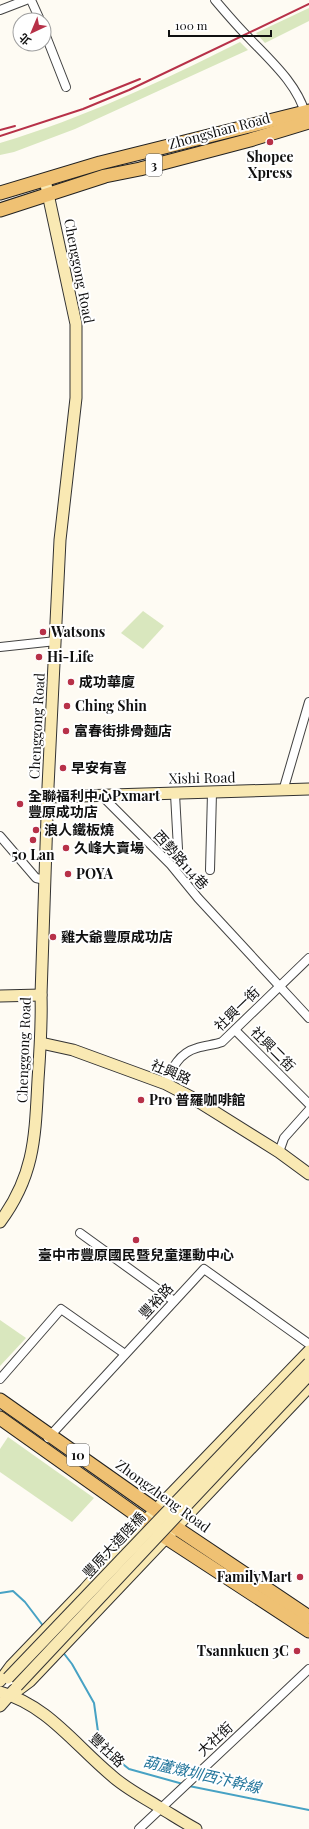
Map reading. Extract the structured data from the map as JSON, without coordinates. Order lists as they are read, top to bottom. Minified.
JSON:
{"streets":{"main road":["Zhongshan Road","3","10","Zhongzheng Road"],"street":["Chenggong Road","Xishi Road","西勢路114巷","社興一街","社興二街","社興路","豐裕路","豐原大道陸橋","大社街","豐社路"]},"crossings":[["Zhongshan Road","Chenggong Road"],["Chenggong Road","Xishi Road"],["Chenggong Road","社興路"],["Xishi Road","西勢路114巷"],["西勢路114巷","社興一街"],["社興一街","社興二街"],["社興一街","社興路"],["豐裕路","10"],["豐裕路","Zhongzheng Road"],["豐原大道陸橋","豐社路"],["大社街","豐社路"]],"water":["葫蘆燉圳西汴幹線"],"places":["Shopee Xpress","Watsons","Hi-Life","成功華廈","Ching Shin","富春街排骨麵店","早安有喜","全聯福利中心Pxmart 豐原成功店","浪人鐵板燒","50 Lan","久峰大賣場","POYA","雞大爺豐原成功店","Pro 普羅咖啡館","臺中市豐原國民暨兒童運動中心","FamilyMart","Tsannkuen 3C"],"scale_bar":"100 m","north":"bottom left"}
